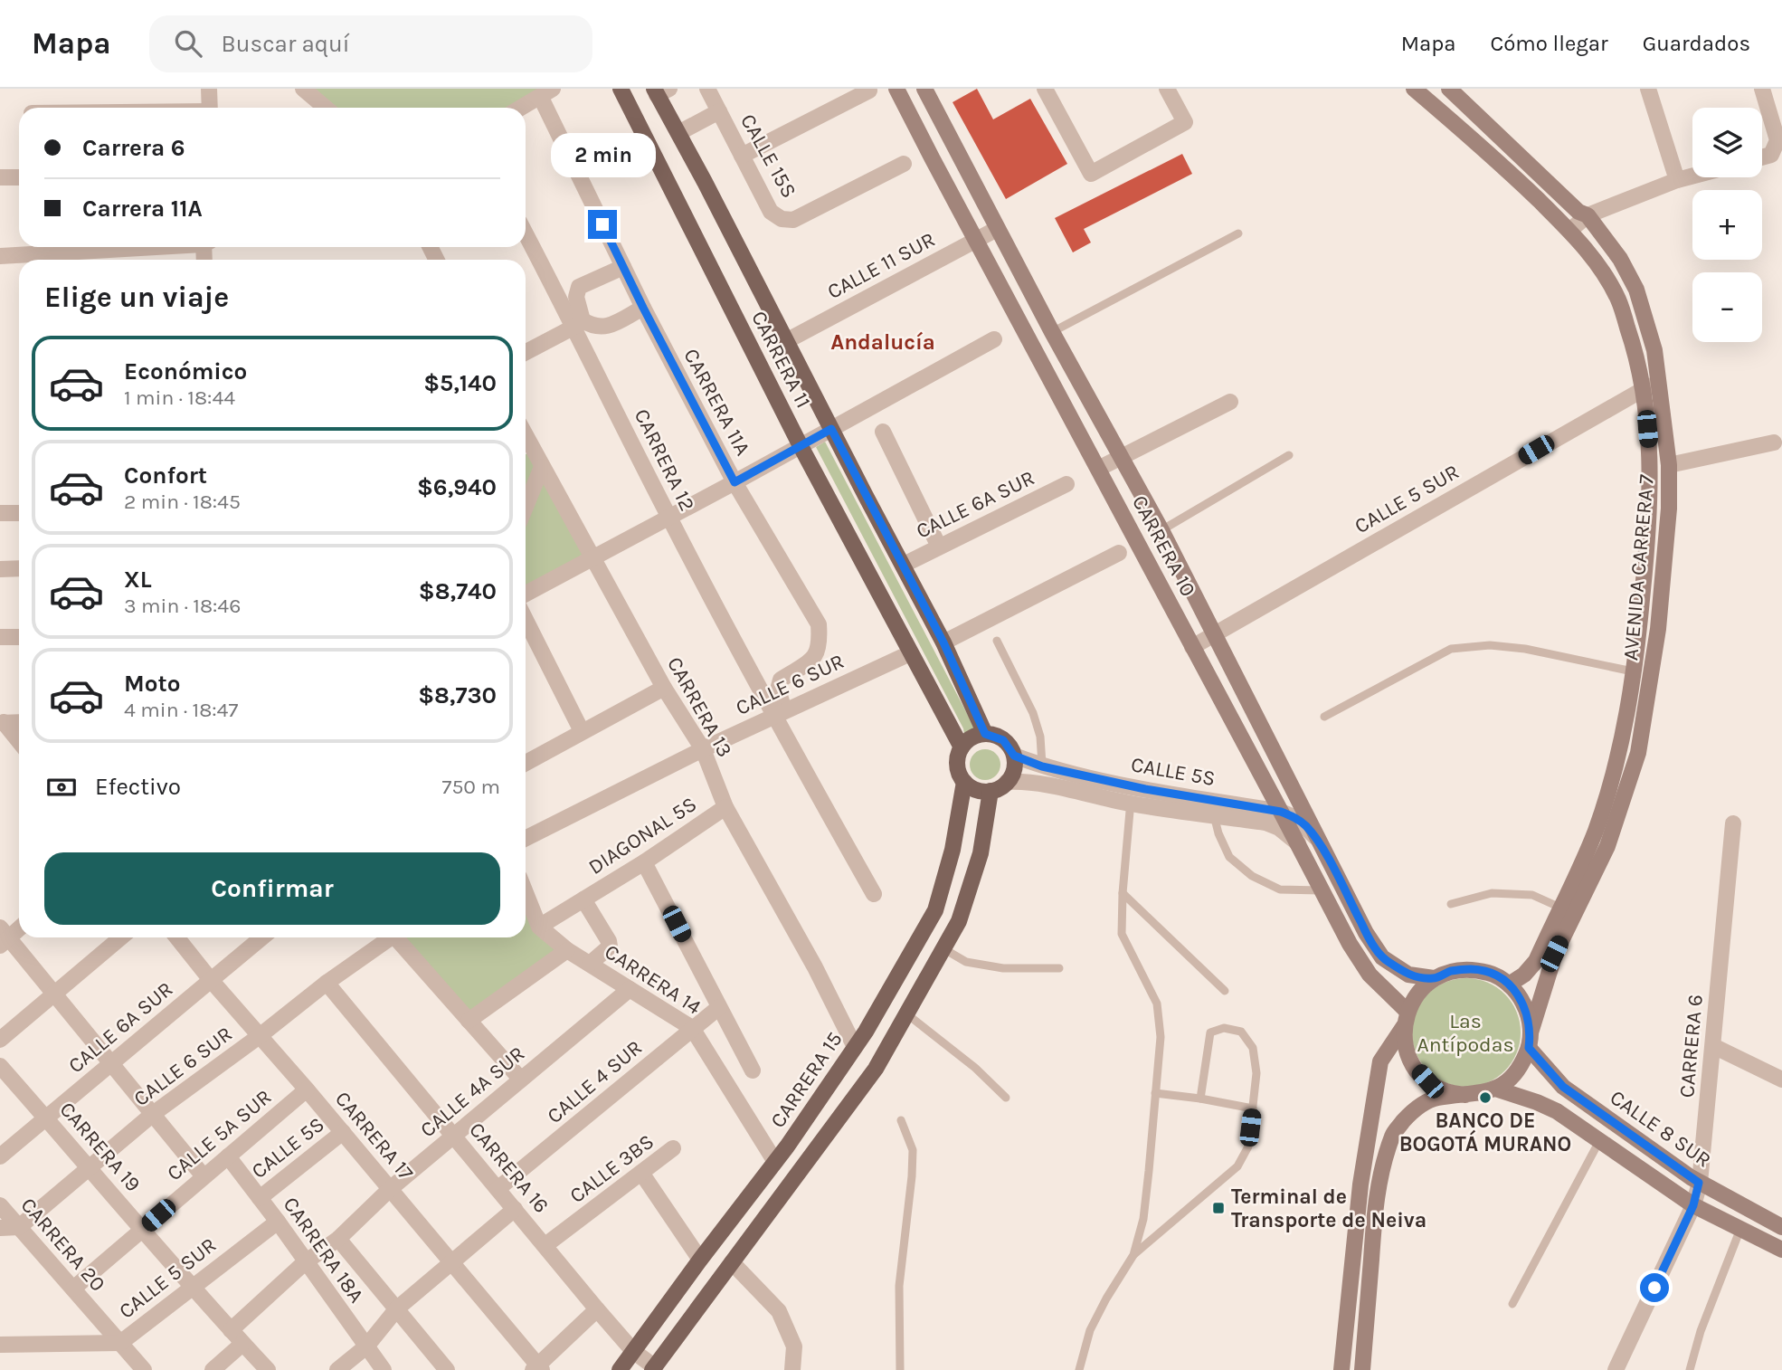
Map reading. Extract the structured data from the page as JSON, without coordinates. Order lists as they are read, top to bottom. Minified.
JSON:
{"streets":{"main road":["CARRERA 11","CARRERA 10","AVENIDA CARRERA 7","CARRERA 15","CALLE 8 SUR"],"street":["CALLE 15S","CALLE 11 SUR","CARRERA 11A","CARRERA 12","CALLE 5 SUR","CALLE 6A SUR","CALLE 6 SUR","CARRERA 13","CALLE 5S","DIAGONAL 5S","CARRERA 14","CARRERA 6","CALLE 4 SUR","CALLE 4A SUR","CALLE 5A SUR","CARRERA 17","CARRERA 19","CARRERA 16","CALLE 3BS","CARRERA 20","CARRERA 18A"]},"crossings":[["CALLE 15S","CARRERA 11"],["CALLE 11 SUR","CARRERA 11"],["CALLE 11 SUR","CARRERA 10"],["CARRERA 11","CALLE 6A SUR"],["CARRERA 11","CALLE 6 SUR"],["CARRERA 11","CALLE 5S"],["CARRERA 11","CARRERA 15"],["CARRERA 11A","CARRERA 12"],["CARRERA 11A","CALLE 6 SUR"],["CARRERA 12","CALLE 6 SUR"],["CALLE 5 SUR","CARRERA 10"],["CALLE 5 SUR","AVENIDA CARRERA 7"],["CALLE 5 SUR","CARRERA 19"],["CALLE 5 SUR","CARRERA 20"],["CALLE 5 SUR","CARRERA 18A"],["CALLE 6A SUR","CARRERA 17"],["CALLE 6A SUR","CARRERA 19"],["CARRERA 10","AVENIDA CARRERA 7"],["CARRERA 10","CALLE 5S"],["CARRERA 10","CALLE 8 SUR"],["AVENIDA CARRERA 7","CALLE 8 SUR"],["CALLE 6 SUR","CARRERA 13"],["CALLE 6 SUR","CARRERA 17"],["CALLE 6 SUR","CARRERA 19"],["CALLE 6 SUR","CARRERA 16"],["CALLE 6 SUR","CARRERA 20"],["CARRERA 13","DIAGONAL 5S"],["CARRERA 13","CARRERA 15"],["CALLE 5S","CARRERA 15"],["CALLE 5S","CARRERA 17"],["CALLE 5S","CARRERA 18A"],["CARRERA 14","CARRERA 15"],["CARRERA 14","CALLE 4 SUR"],["CARRERA 14","CALLE 4A SUR"],["CARRERA 6","CALLE 8 SUR"],["CARRERA 15","CARRERA 16"],["CALLE 4 SUR","CARRERA 16"],["CALLE 4A SUR","CARRERA 17"],["CALLE 4A SUR","CARRERA 19"],["CALLE 4A SUR","CARRERA 16"],["CALLE 4A SUR","CARRERA 18A"],["CALLE 5A SUR","CARRERA 17"],["CALLE 5A SUR","CARRERA 19"],["CALLE 5A SUR","CARRERA 20"],["CALLE 5A SUR","CARRERA 18A"],["CARRERA 16","CALLE 3BS"]],"districts":["Andalucía"],"parks":["Las Antípodas"],"places":{"other":["BANCO DE BOGOTÁ MURANO"],"transit":["Terminal de Transporte de Neiva"]},"page":{"header":"Mapa","search":"Buscar aquí","nav":["Mapa","Cómo llegar","Guardados"],"map_buttons":["+","−"],"banner":["Carrera 6","Carrera 11A"],"bubble":"2 min","heading":"Elige un viaje","list":[{"name":"Económico","note":"1 min · 18:44","value":"$5,140"},{"name":"Confort","note":"2 min · 18:45","value":"$6,940"},{"name":"XL","note":"3 min · 18:46","value":"$8,740"},{"name":"Moto","note":"4 min · 18:47","value":"$8,730"}],"pay":["Efectivo","750 m"],"buttons":"Confirmar"}}
